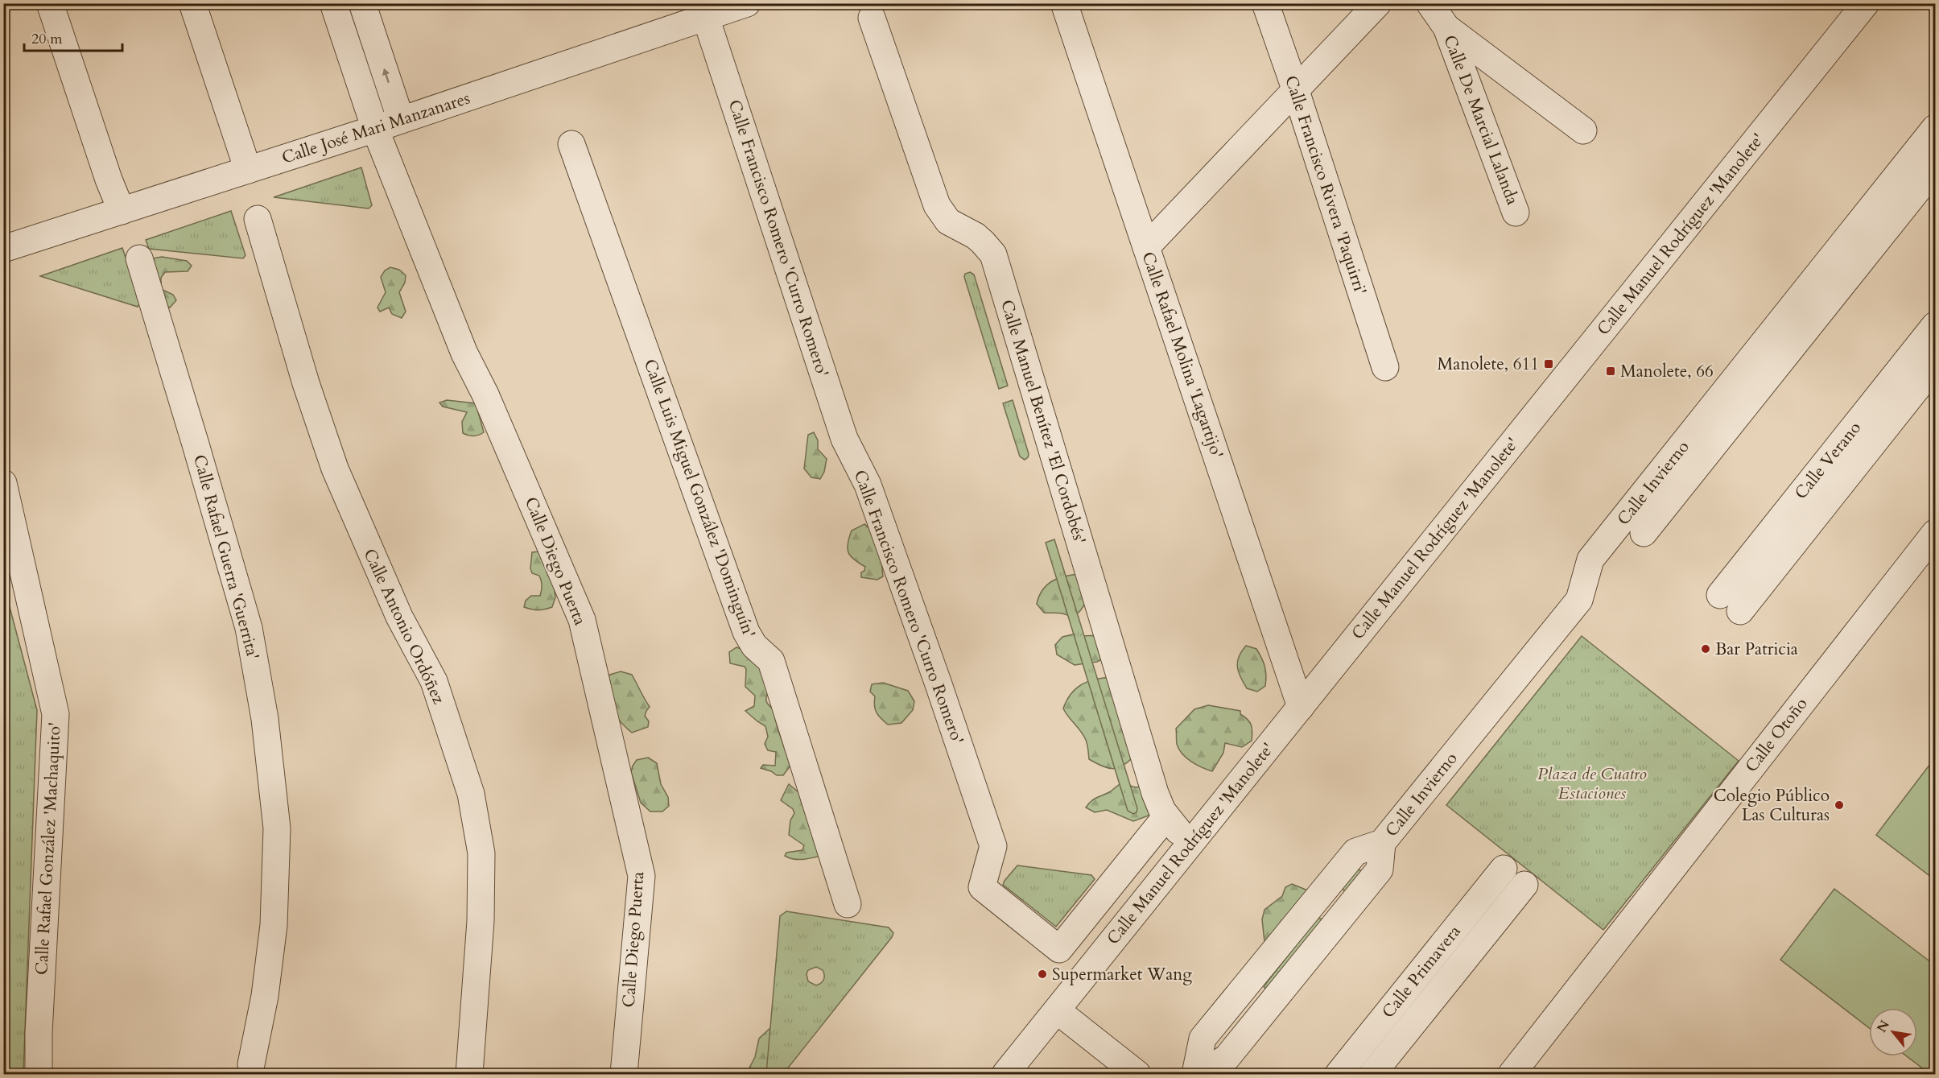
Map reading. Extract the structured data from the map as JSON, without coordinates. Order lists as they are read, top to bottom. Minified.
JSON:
{"streets":{"street":["Calle De Marcial Lalanda","Calle José Mari Manzanares","Calle Francisco Rivera 'Paquirri'","Calle Manuel Rodríguez 'Manolete'","Calle Francisco Romero 'Curro Romero'","Calle Rafael Molina 'Lagartijo'","Calle Manuel Benítez 'El Cordobés'","Calle Verano","Calle Invierno","Calle Luis Miguel González 'Dominguín'","Calle Rafael Guerra 'Guerrita'","Calle Diego Puerta","Calle Antonio Ordóñez","Calle Otoño","Calle Rafael González 'Machaquito'","Calle Primavera"]},"crossings":[["Calle José Mari Manzanares","Calle Francisco Romero 'Curro Romero'"],["Calle José Mari Manzanares","Calle Diego Puerta"],["Calle Manuel Rodríguez 'Manolete'","Calle Rafael Molina 'Lagartijo'"],["Calle Manuel Rodríguez 'Manolete'","Calle Manuel Benítez 'El Cordobés'"],["Calle Francisco Romero 'Curro Romero'","Calle Manuel Benítez 'El Cordobés'"]],"parks":["Plaza de Cuatro Estaciones"],"places":{"transit":["Manolete, 611","Manolete, 66"],"other":["Bar Patricia","Colegio Público Las Culturas","Supermarket Wang"]},"scale_bar":"20 m","north":"top left"}
